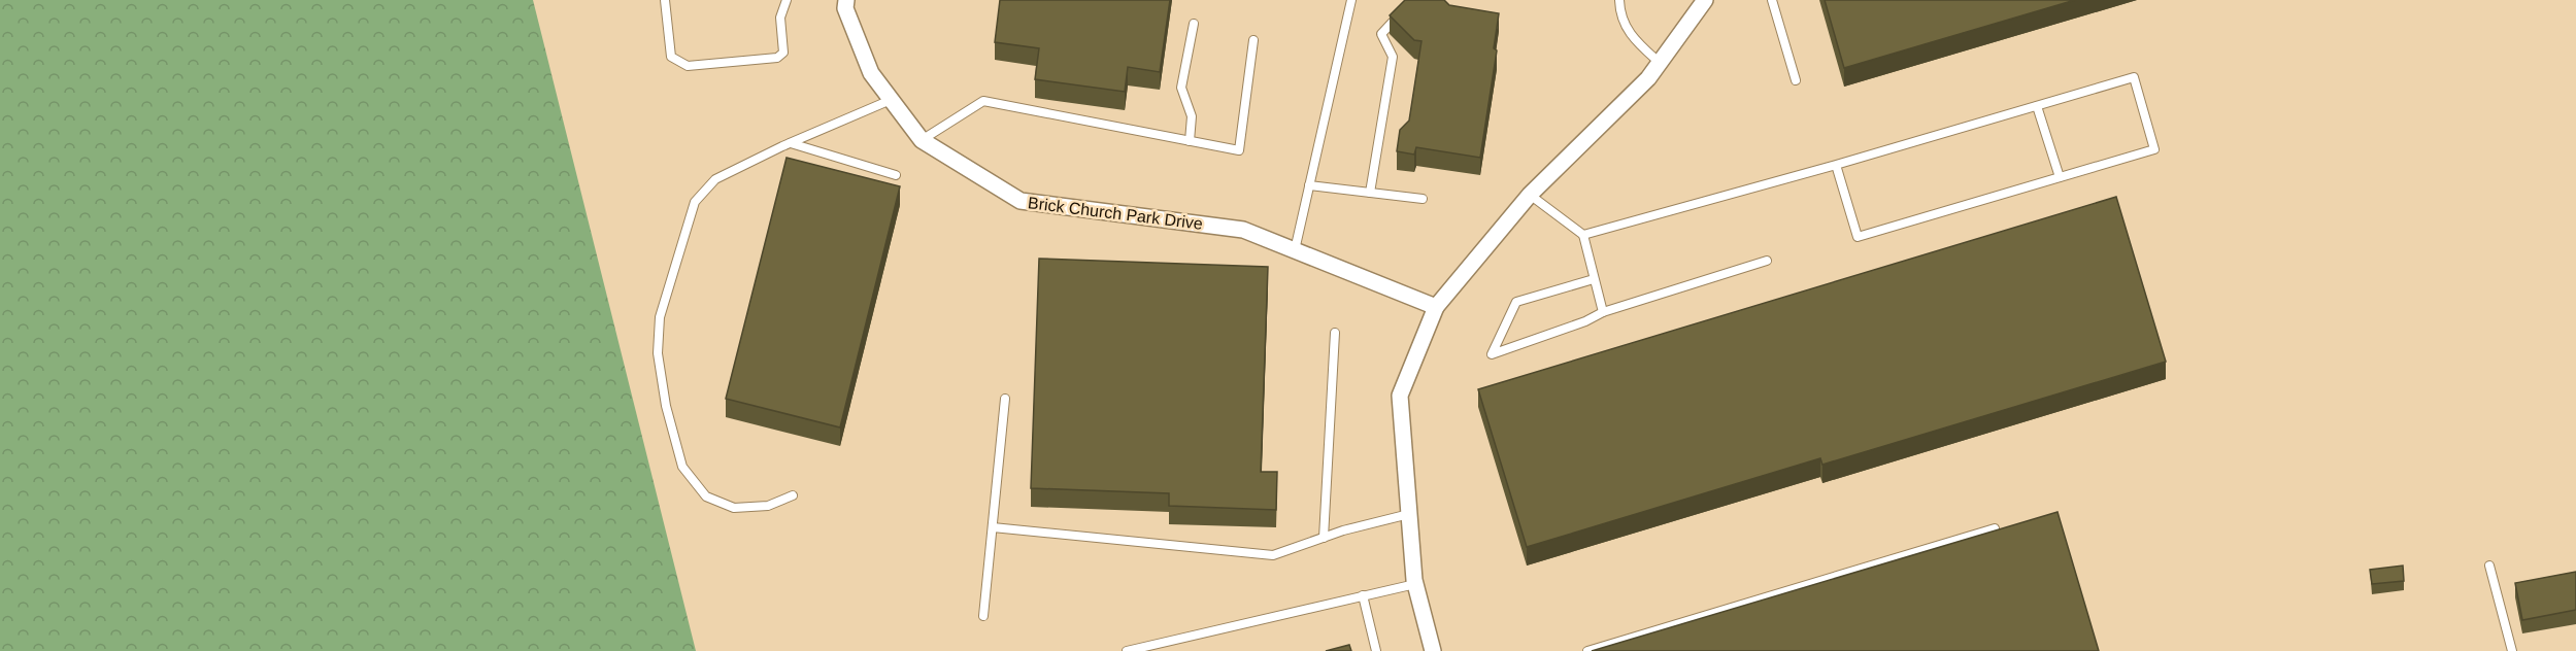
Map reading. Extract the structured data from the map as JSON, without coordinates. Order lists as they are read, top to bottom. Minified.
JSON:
{"streets":{"street":["Brick Church Park Drive"]}}
